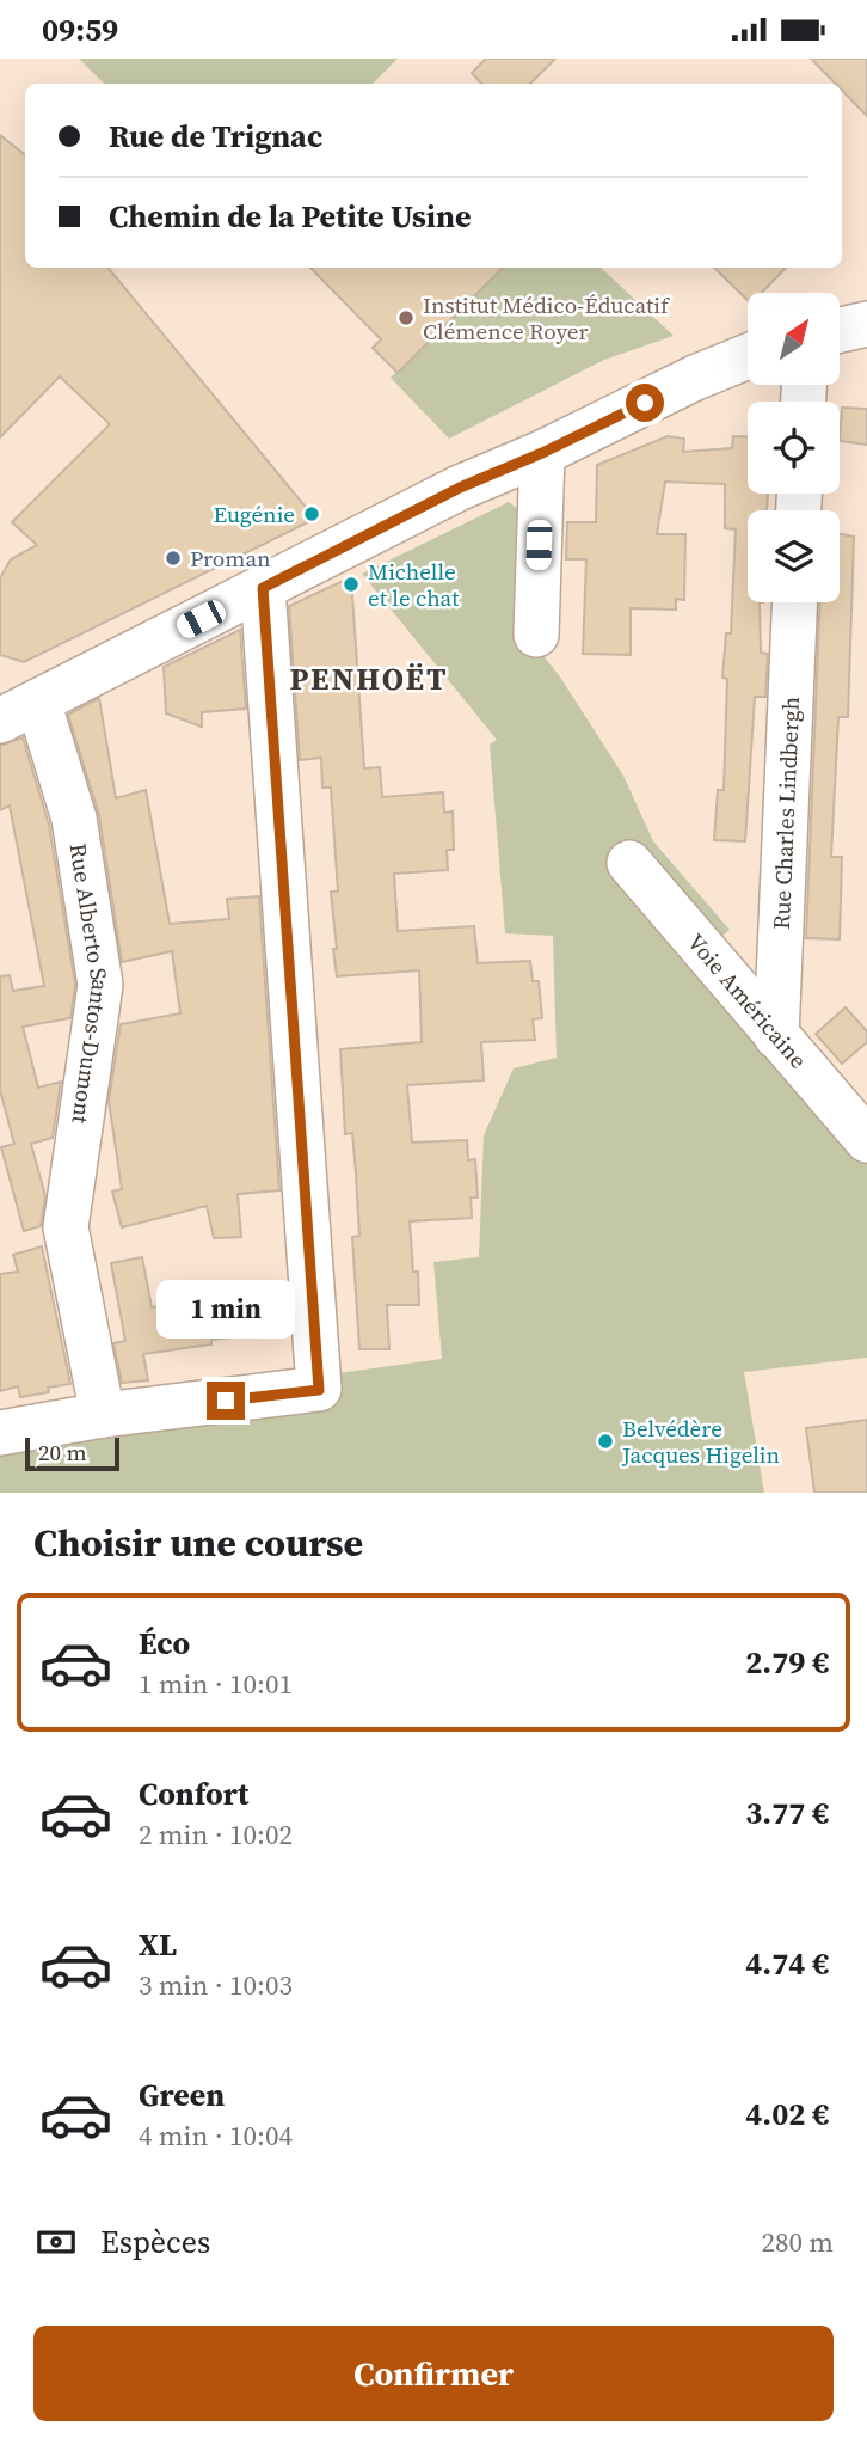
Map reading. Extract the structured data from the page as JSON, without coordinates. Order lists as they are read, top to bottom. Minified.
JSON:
{"streets":{"street":["Rue Charles Lindbergh","Rue Alberto Santos-Dumont","Voie Américaine"]},"crossings":[["Rue Charles Lindbergh","Voie Américaine"]],"districts":["PENHOËT"],"places":["Institut Médico-Éducatif Clémence Royer","Eugénie","Proman","Michelle et le chat","Belvédère Jacques Higelin"],"scale_bar":"20 m","north":"top right","page":{"status":"09:59","banner":["Rue de Trignac","Chemin de la Petite Usine"],"bubble":"1 min","scale":"20 m","heading":"Choisir une course","list":[{"name":"Éco","note":"1 min · 10:01","value":"2.79 €"},{"name":"Confort","note":"2 min · 10:02","value":"3.77 €"},{"name":"XL","note":"3 min · 10:03","value":"4.74 €"},{"name":"Green","note":"4 min · 10:04","value":"4.02 €"}],"pay":["Espèces","280 m"],"buttons":"Confirmer"}}
